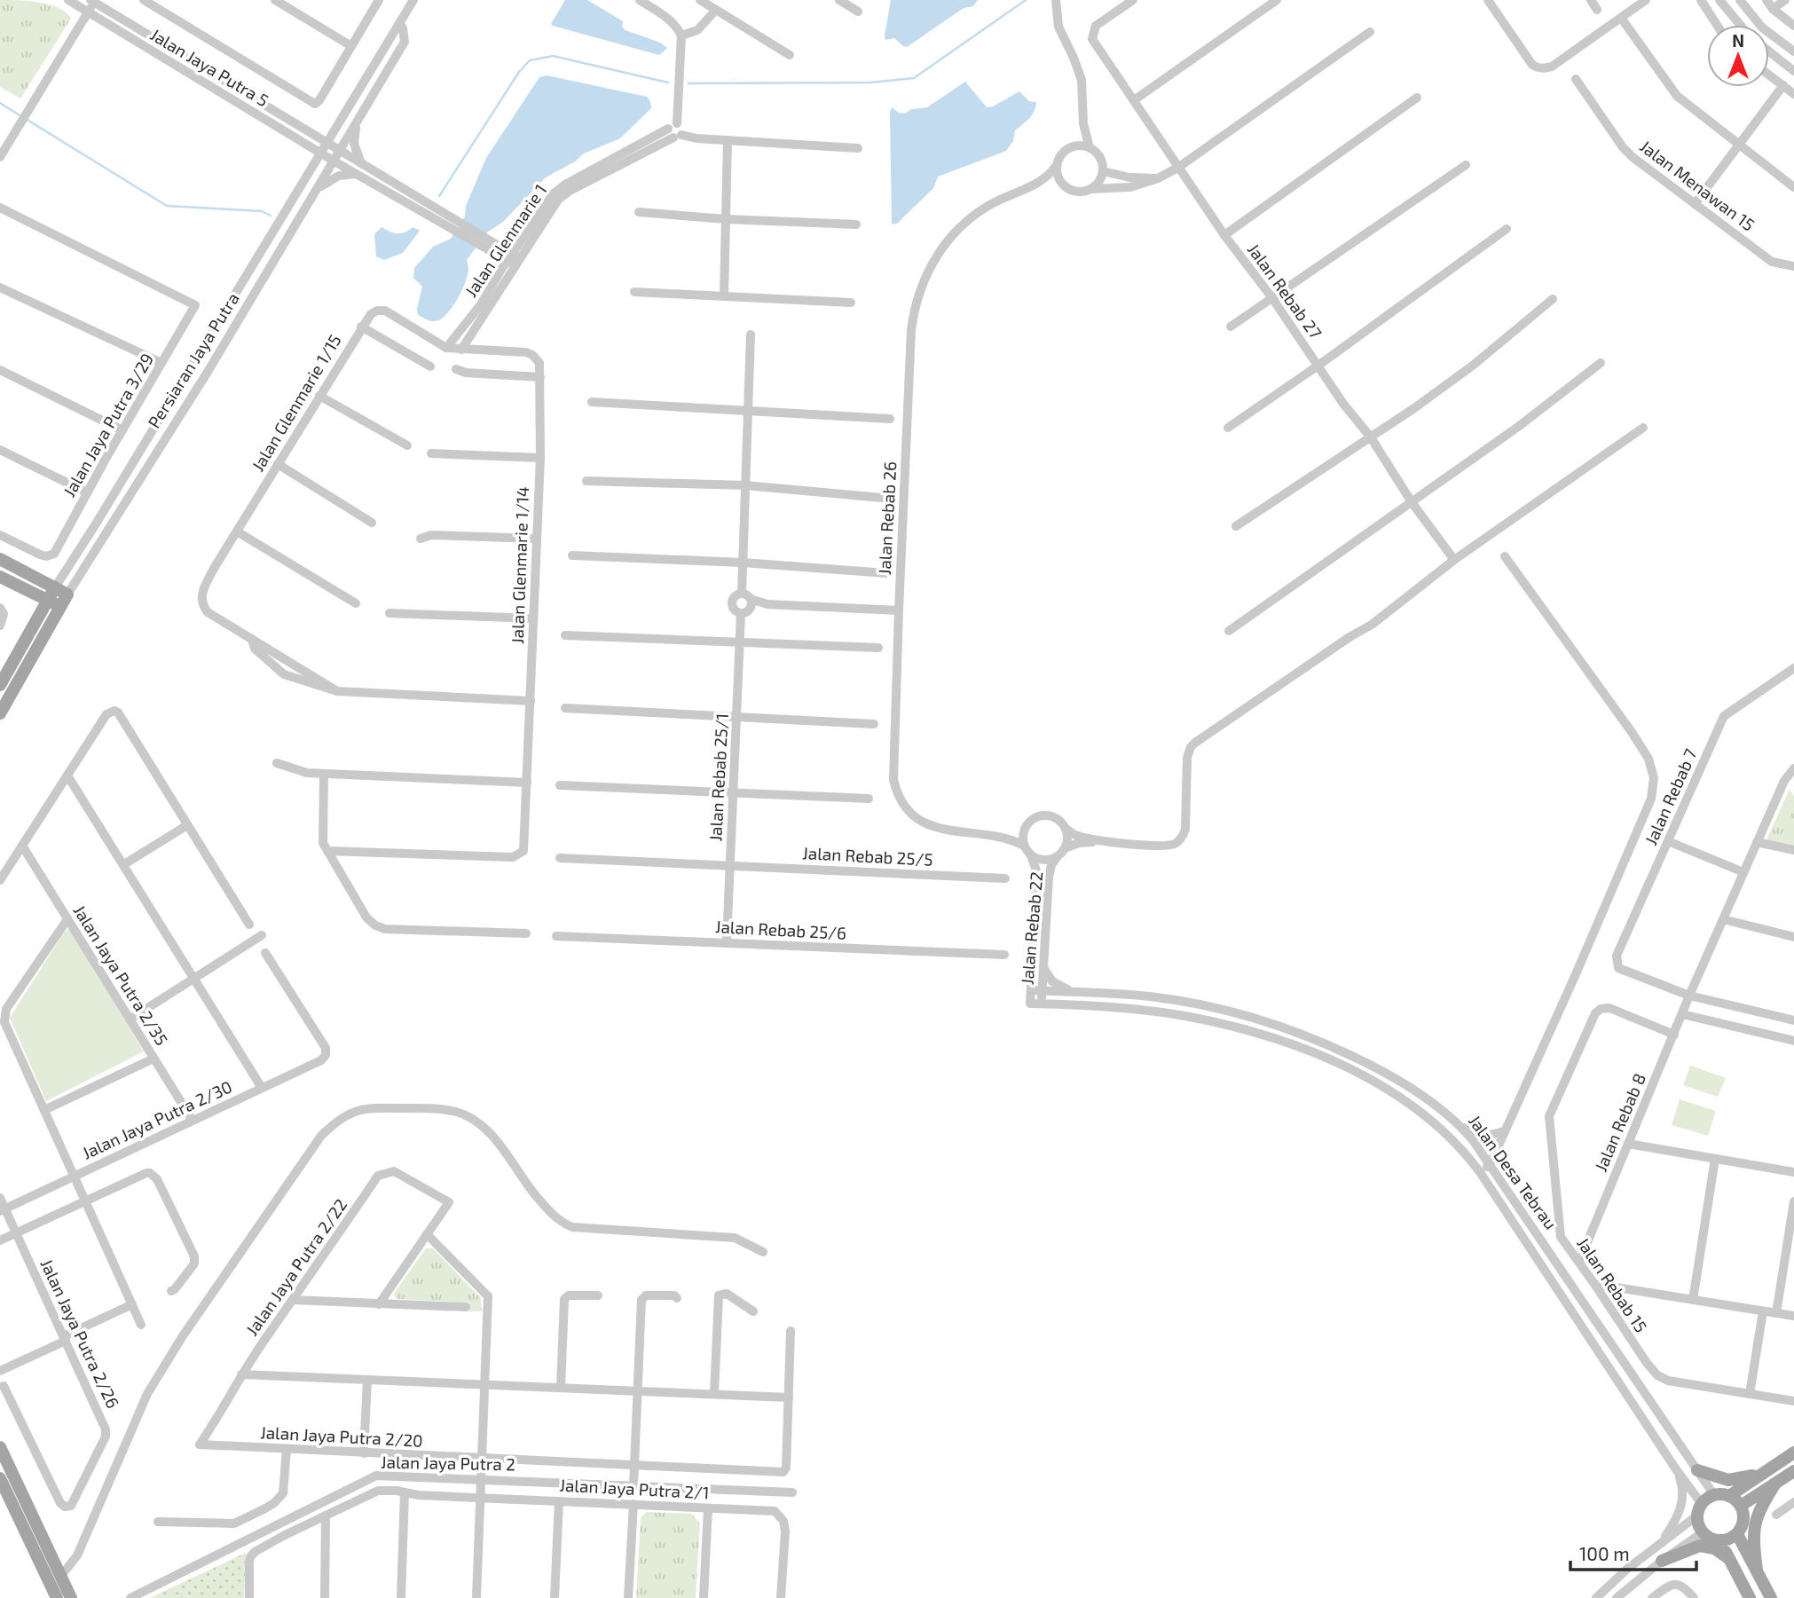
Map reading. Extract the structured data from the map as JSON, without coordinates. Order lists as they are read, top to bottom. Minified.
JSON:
{"streets":{"main road":["Persiaran Jaya Putra"],"street":["Jalan Jaya Putra 5","Jalan Menawan 15","Jalan Glenmarie 1","Jalan Rebab 27","Jalan Glenmarie 1/15","Jalan Jaya Putra 3/29","Jalan Rebab 26","Jalan Glenmarie 1/14","Jalan Rebab 25/1","Jalan Rebab 7","Jalan Rebab 25/5","Jalan Rebab 22","Jalan Rebab 25/6","Jalan Jaya Putra 2/35","Jalan Jaya Putra 2/30","Jalan Rebab 8","Jalan Desa Tebrau","Jalan Jaya Putra 2/22","Jalan Rebab 15","Jalan Jaya Putra 2/26","Jalan Jaya Putra 2/20","Jalan Jaya Putra 2","Jalan Jaya Putra 2/1"]},"crossings":[["Jalan Jaya Putra 5","Persiaran Jaya Putra"],["Jalan Glenmarie 1","Jalan Glenmarie 1/15"],["Jalan Glenmarie 1/15","Jalan Glenmarie 1/14"],["Jalan Rebab 26","Jalan Rebab 22"],["Jalan Rebab 25/1","Jalan Rebab 25/5"],["Jalan Rebab 25/1","Jalan Rebab 25/6"],["Jalan Rebab 7","Jalan Rebab 8"],["Jalan Rebab 22","Jalan Desa Tebrau"],["Jalan Jaya Putra 2/35","Jalan Jaya Putra 2/30"],["Jalan Jaya Putra 2/30","Jalan Jaya Putra 2/26"],["Jalan Rebab 8","Jalan Rebab 15"],["Jalan Jaya Putra 2/22","Jalan Jaya Putra 2/20"]],"scale_bar":"100 m","north":"top"}
